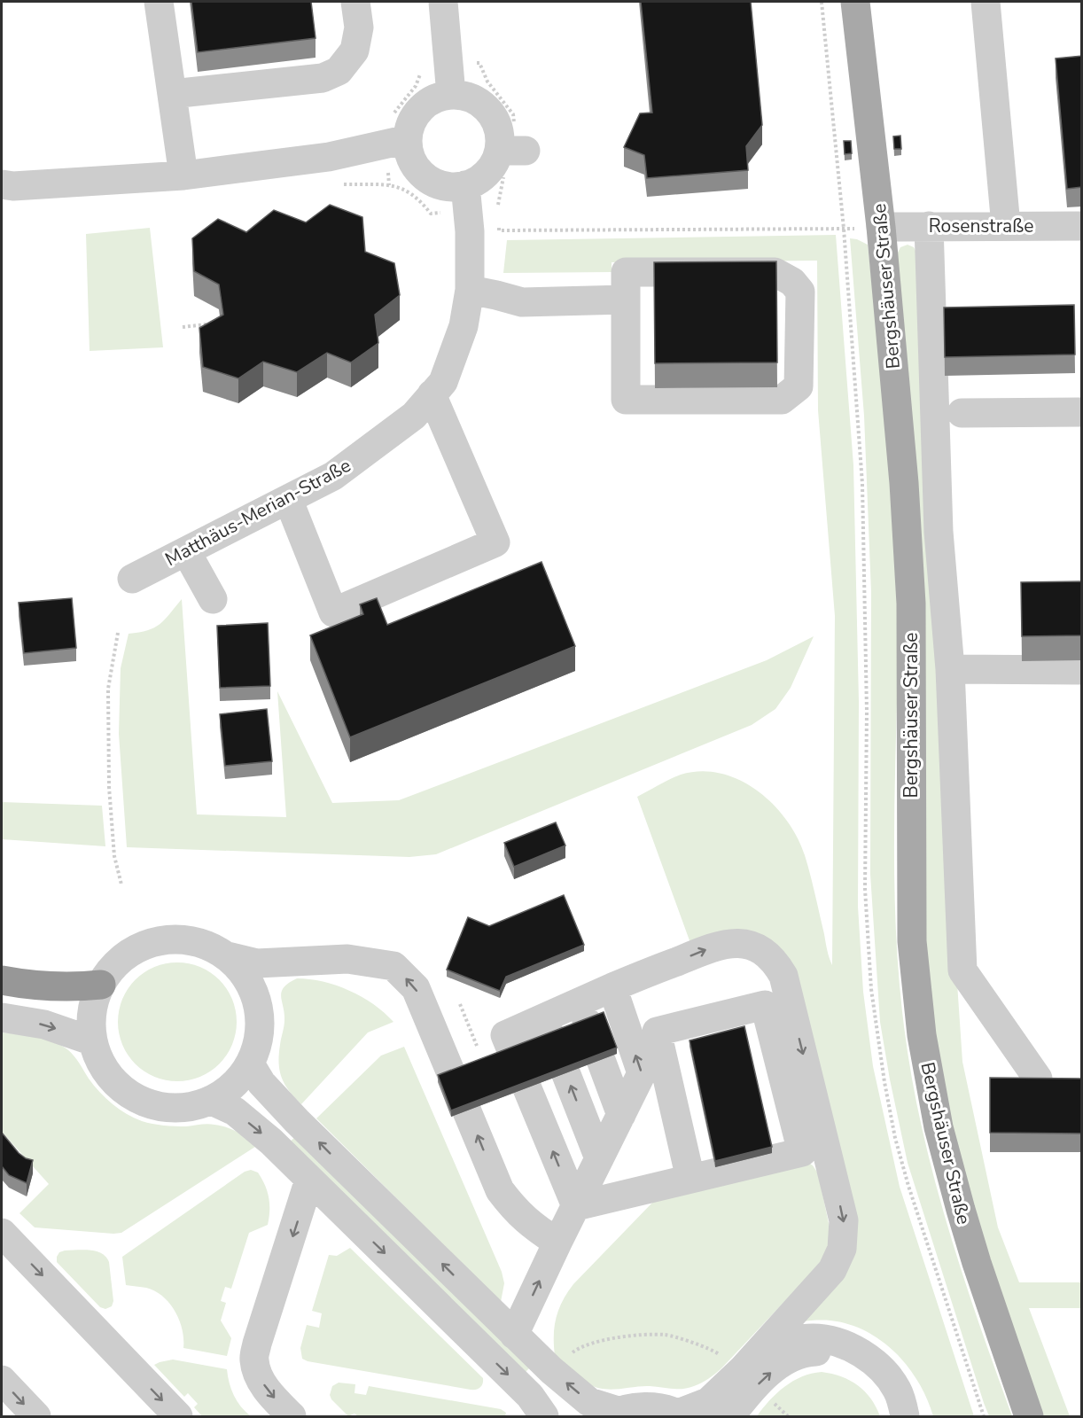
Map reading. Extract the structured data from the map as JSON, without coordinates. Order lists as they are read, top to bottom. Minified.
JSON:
{"streets":{"main road":["Bergshäuser Straße"],"street":["Rosenstraße","Matthäus-Merian-Straße"]},"crossings":[["Rosenstraße","Bergshäuser Straße"]]}
